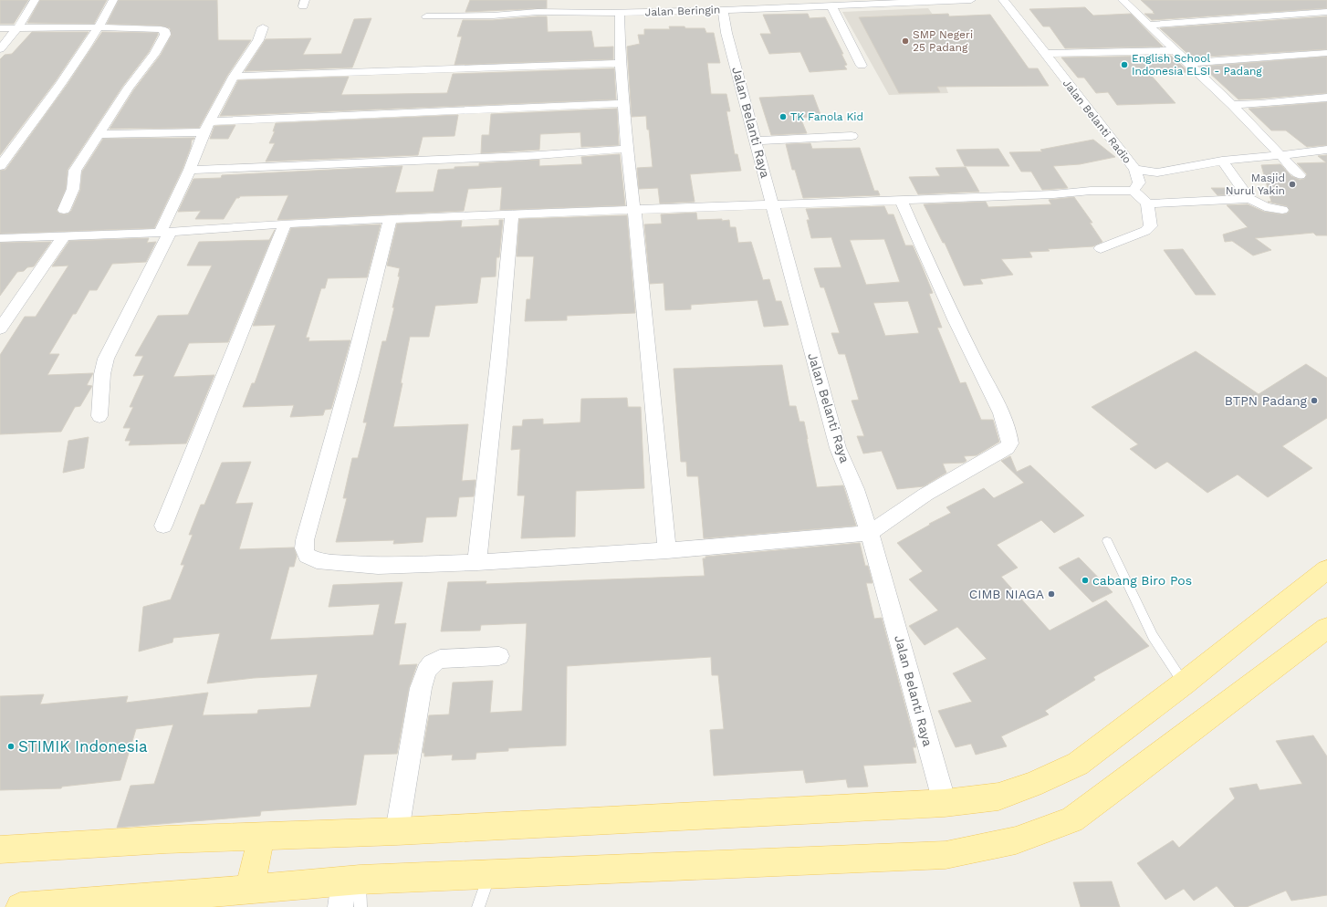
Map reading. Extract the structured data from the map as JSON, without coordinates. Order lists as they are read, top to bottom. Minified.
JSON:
{"streets":{"street":["Jalan Beringin","Jalan Belanti Radio","Jalan Belanti Raya"]},"crossings":[["Jalan Beringin","Jalan Belanti Raya"]],"places":["SMP Negeri 25 Padang","English School Indonesia ELSI - Padang","TK Fanola Kid","Masjid Nurul Yakin","BTPN Padang","cabang Biro Pos","CIMB NIAGA","STIMIK Indonesia"]}
